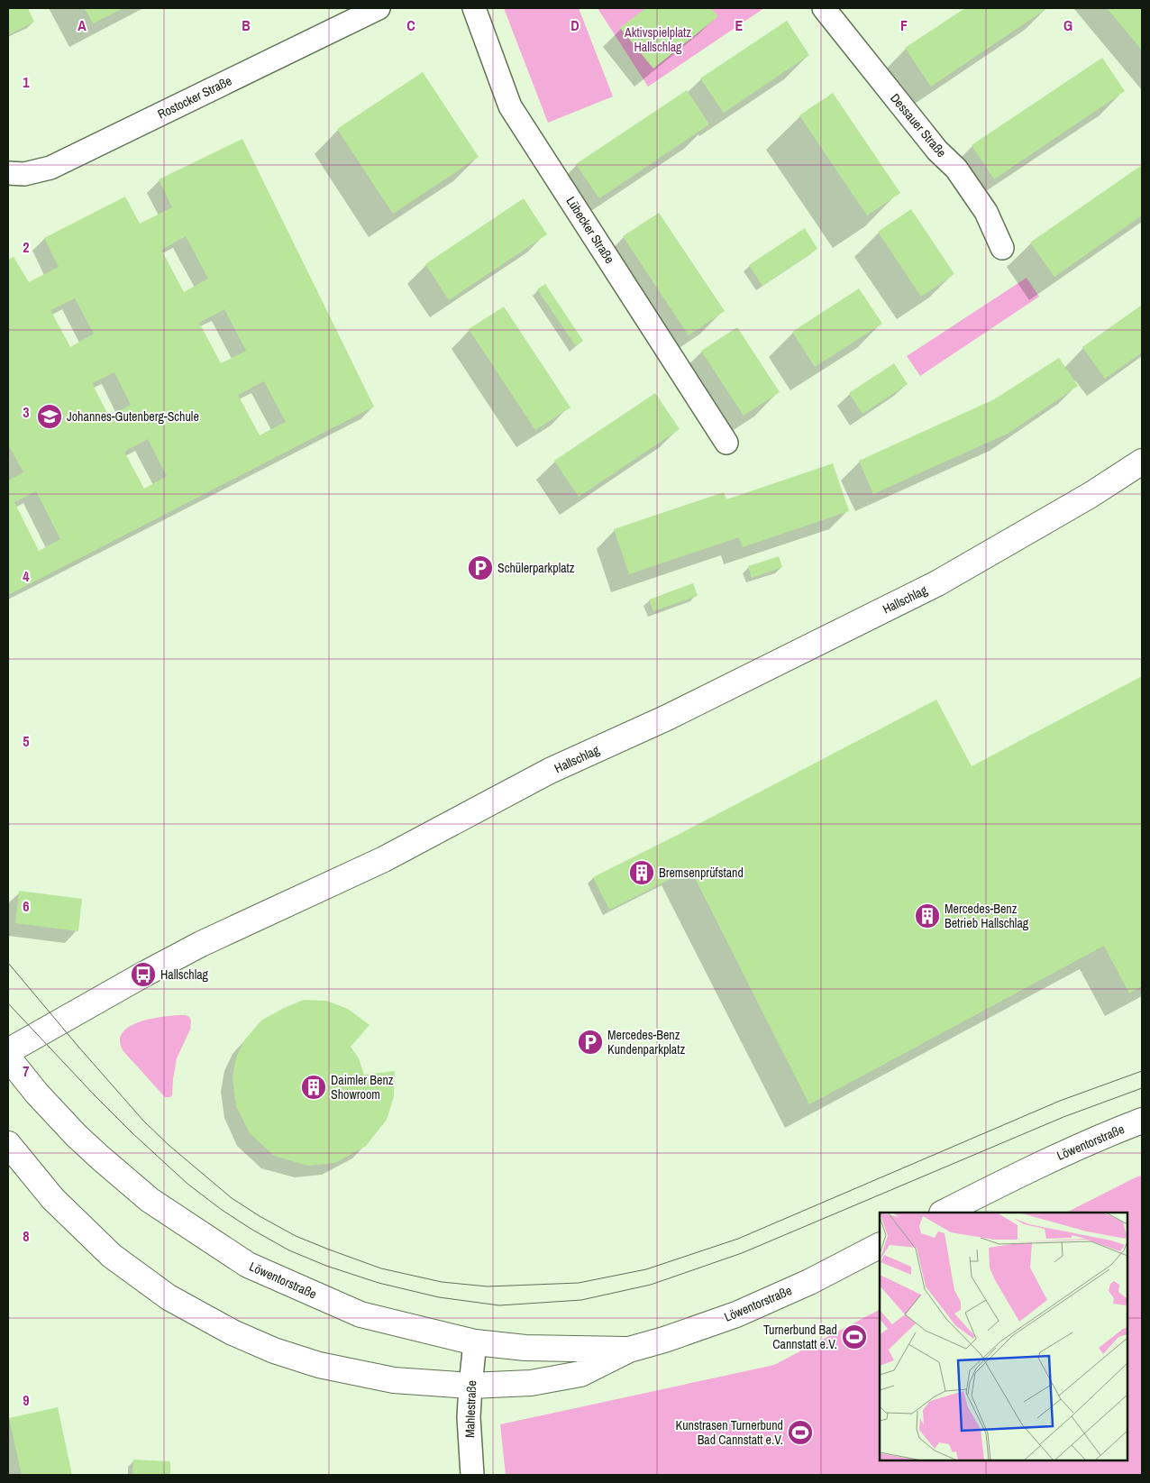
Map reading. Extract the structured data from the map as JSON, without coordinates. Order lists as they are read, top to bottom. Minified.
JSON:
{"streets":{"main road":["Hallschlag","Löwentorstraße"],"street":["Rostocker Straße","Dessauer Straße","Lübecker Straße","Mahlestraße"]},"crossings":[["Löwentorstraße","Mahlestraße"]],"parks":["Aktivspielplatz Hallschlag"],"places":{"school or university":["Johannes-Gutenberg-Schule"],"parking":["Schülerparkplatz","Mercedes-Benz Kundenparkplatz"],"building":["Bremsenprüfstand","Mercedes-Benz Betrieb Hallschlag","Daimler Benz Showroom"],"bus stop":["Hallschlag"],"sports":["Turnerbund Bad Cannstatt e.V.","Kunstrasen Turnerbund Bad Cannstatt e.V."]},"grid":{"columns":["A","B","C","D","E","F","G"],"rows":["1","2","3","4","5","6","7","8","9"]}}
